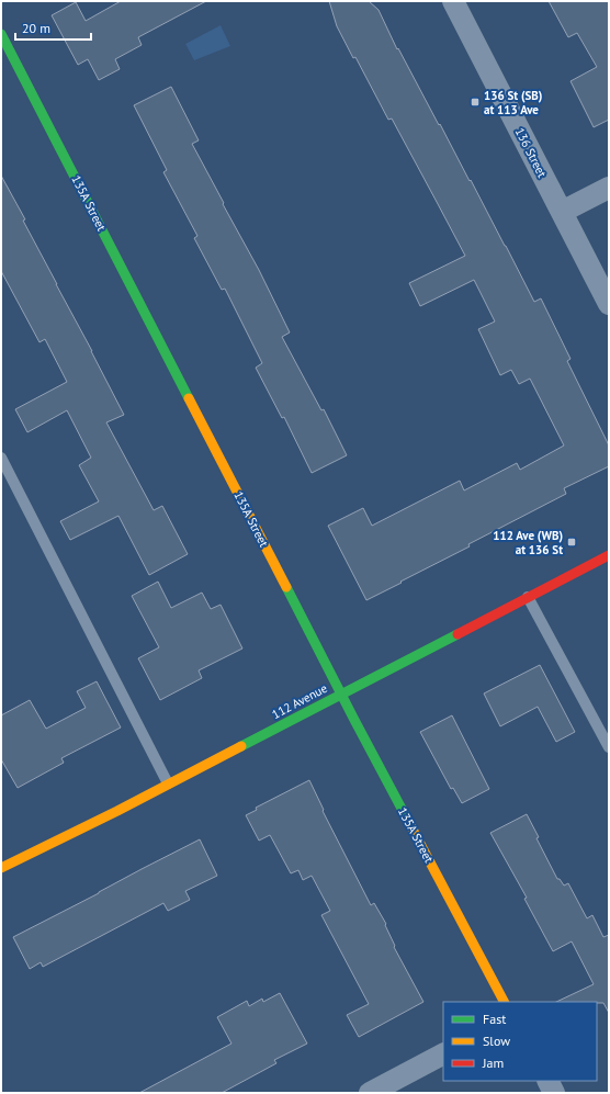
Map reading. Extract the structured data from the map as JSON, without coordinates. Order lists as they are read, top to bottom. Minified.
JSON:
{"streets":{"street":["136 Street","135A Street","112 Avenue"]},"crossings":[["135A Street","112 Avenue"]],"places":{"transit":["136 St (SB) at 113 Ave","112 Ave (WB) at 136 St"]},"legend":["Fast","Slow","Jam"],"scale_bar":"20 m"}
